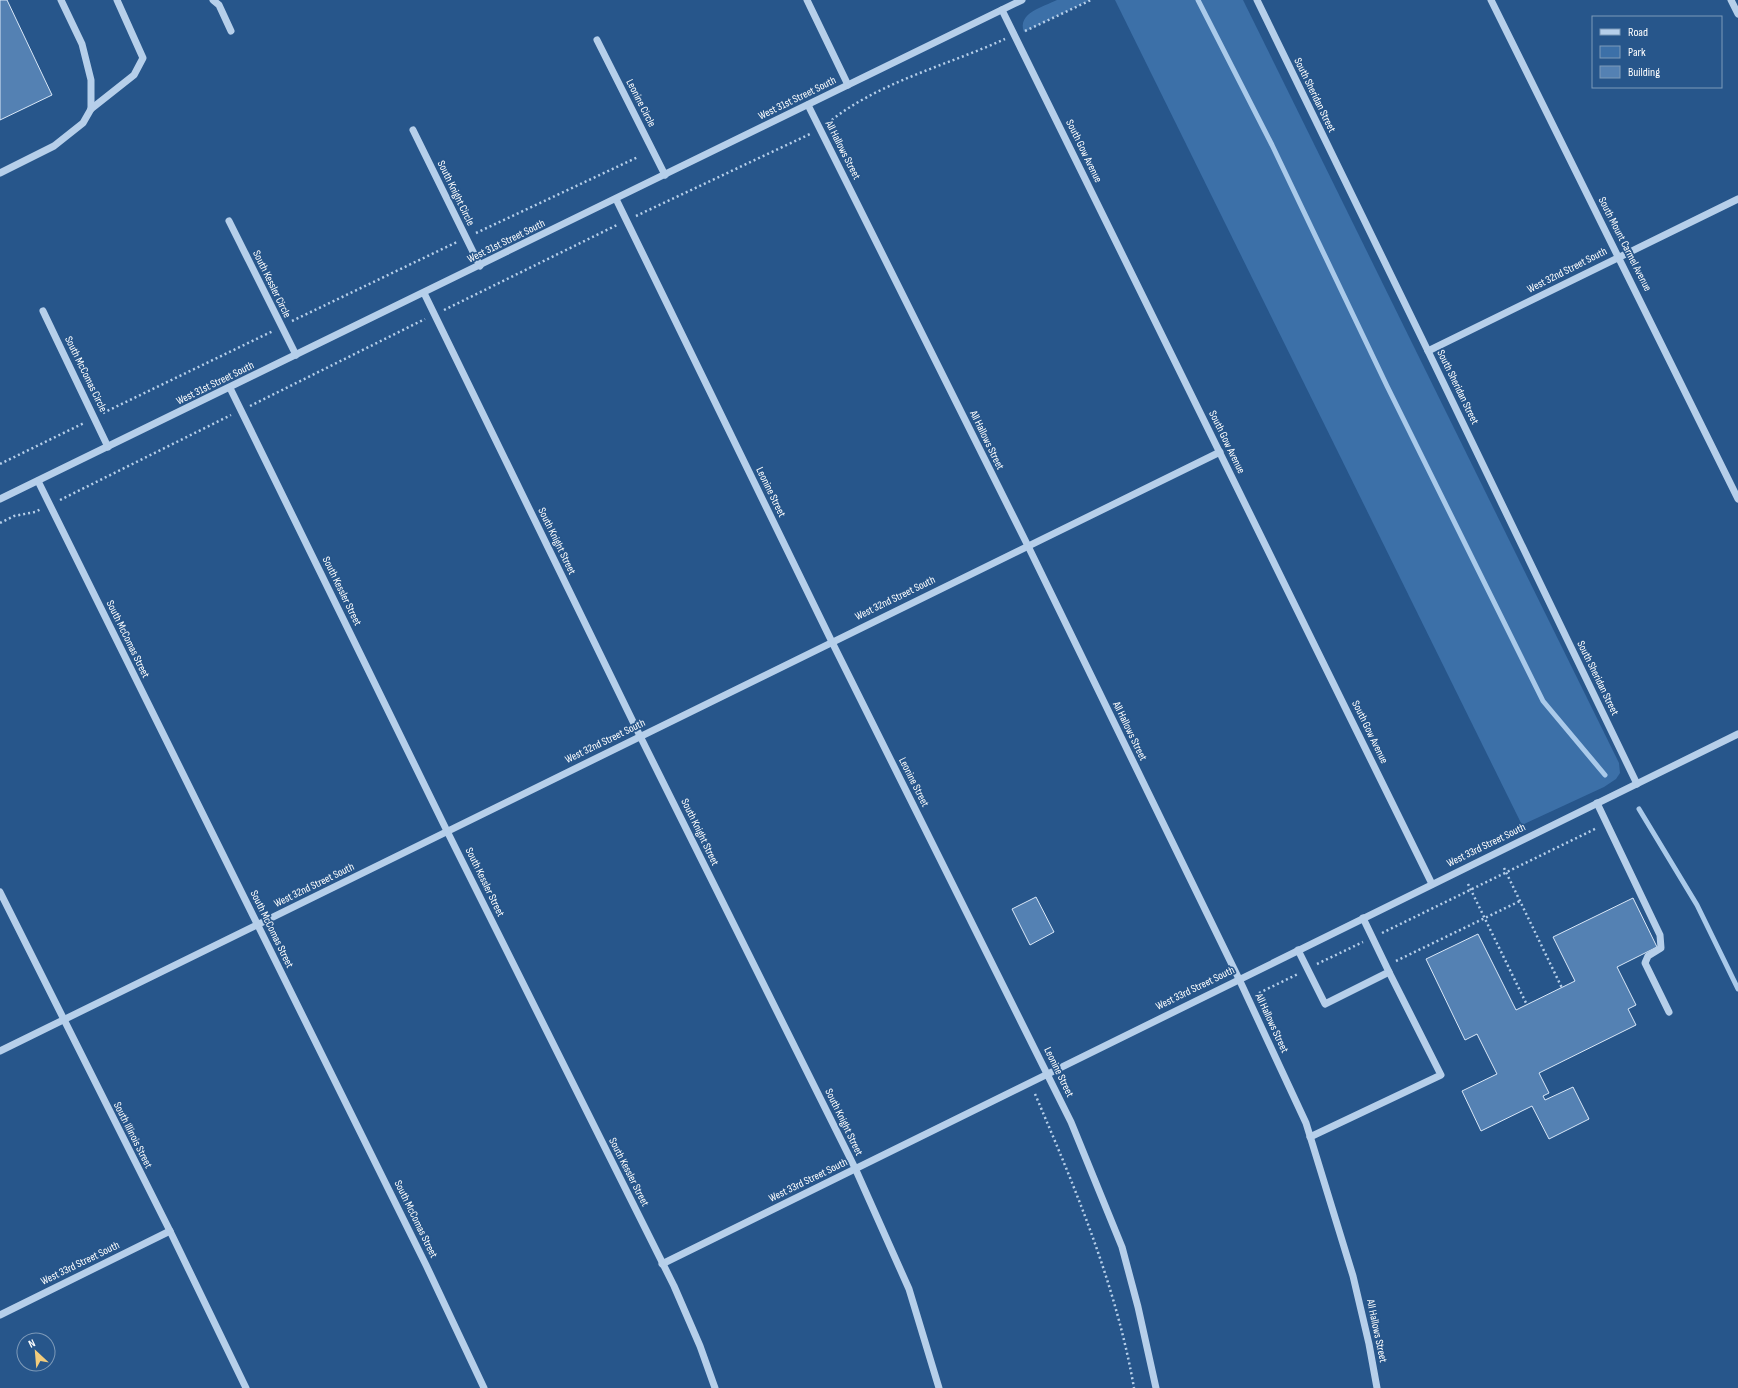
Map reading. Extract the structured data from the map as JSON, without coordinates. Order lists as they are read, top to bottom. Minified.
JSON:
{"streets":{"street":["South Sheridan Street","West 31st Street South","Leonine Circle","All Hallows Street","South Gow Avenue","South Knight Circle","South Mount Carmel Avenue","West 32nd Street South","South Kessler Circle","South McComas Circle","Leonine Street","South Knight Street","South Kessler Street","South McComas Street","West 33rd Street South","South Illinois Street"]},"crossings":[["South Sheridan Street","West 32nd Street South"],["South Sheridan Street","West 33rd Street South"],["West 31st Street South","Leonine Circle"],["West 31st Street South","All Hallows Street"],["West 31st Street South","South Gow Avenue"],["West 31st Street South","South Knight Circle"],["West 31st Street South","South Kessler Circle"],["West 31st Street South","South McComas Circle"],["West 31st Street South","Leonine Street"],["West 31st Street South","South Knight Street"],["West 31st Street South","South Kessler Street"],["West 31st Street South","South McComas Street"],["All Hallows Street","West 32nd Street South"],["All Hallows Street","West 33rd Street South"],["South Gow Avenue","West 32nd Street South"],["South Gow Avenue","West 33rd Street South"],["South Mount Carmel Avenue","West 32nd Street South"],["West 32nd Street South","Leonine Street"],["West 32nd Street South","South Knight Street"],["West 32nd Street South","South Kessler Street"],["West 32nd Street South","South McComas Street"],["West 32nd Street South","South Illinois Street"],["Leonine Street","West 33rd Street South"],["South Knight Street","West 33rd Street South"],["South Kessler Street","West 33rd Street South"],["West 33rd Street South","South Illinois Street"]],"legend":["Road","Park","Building"],"north":"top left"}
